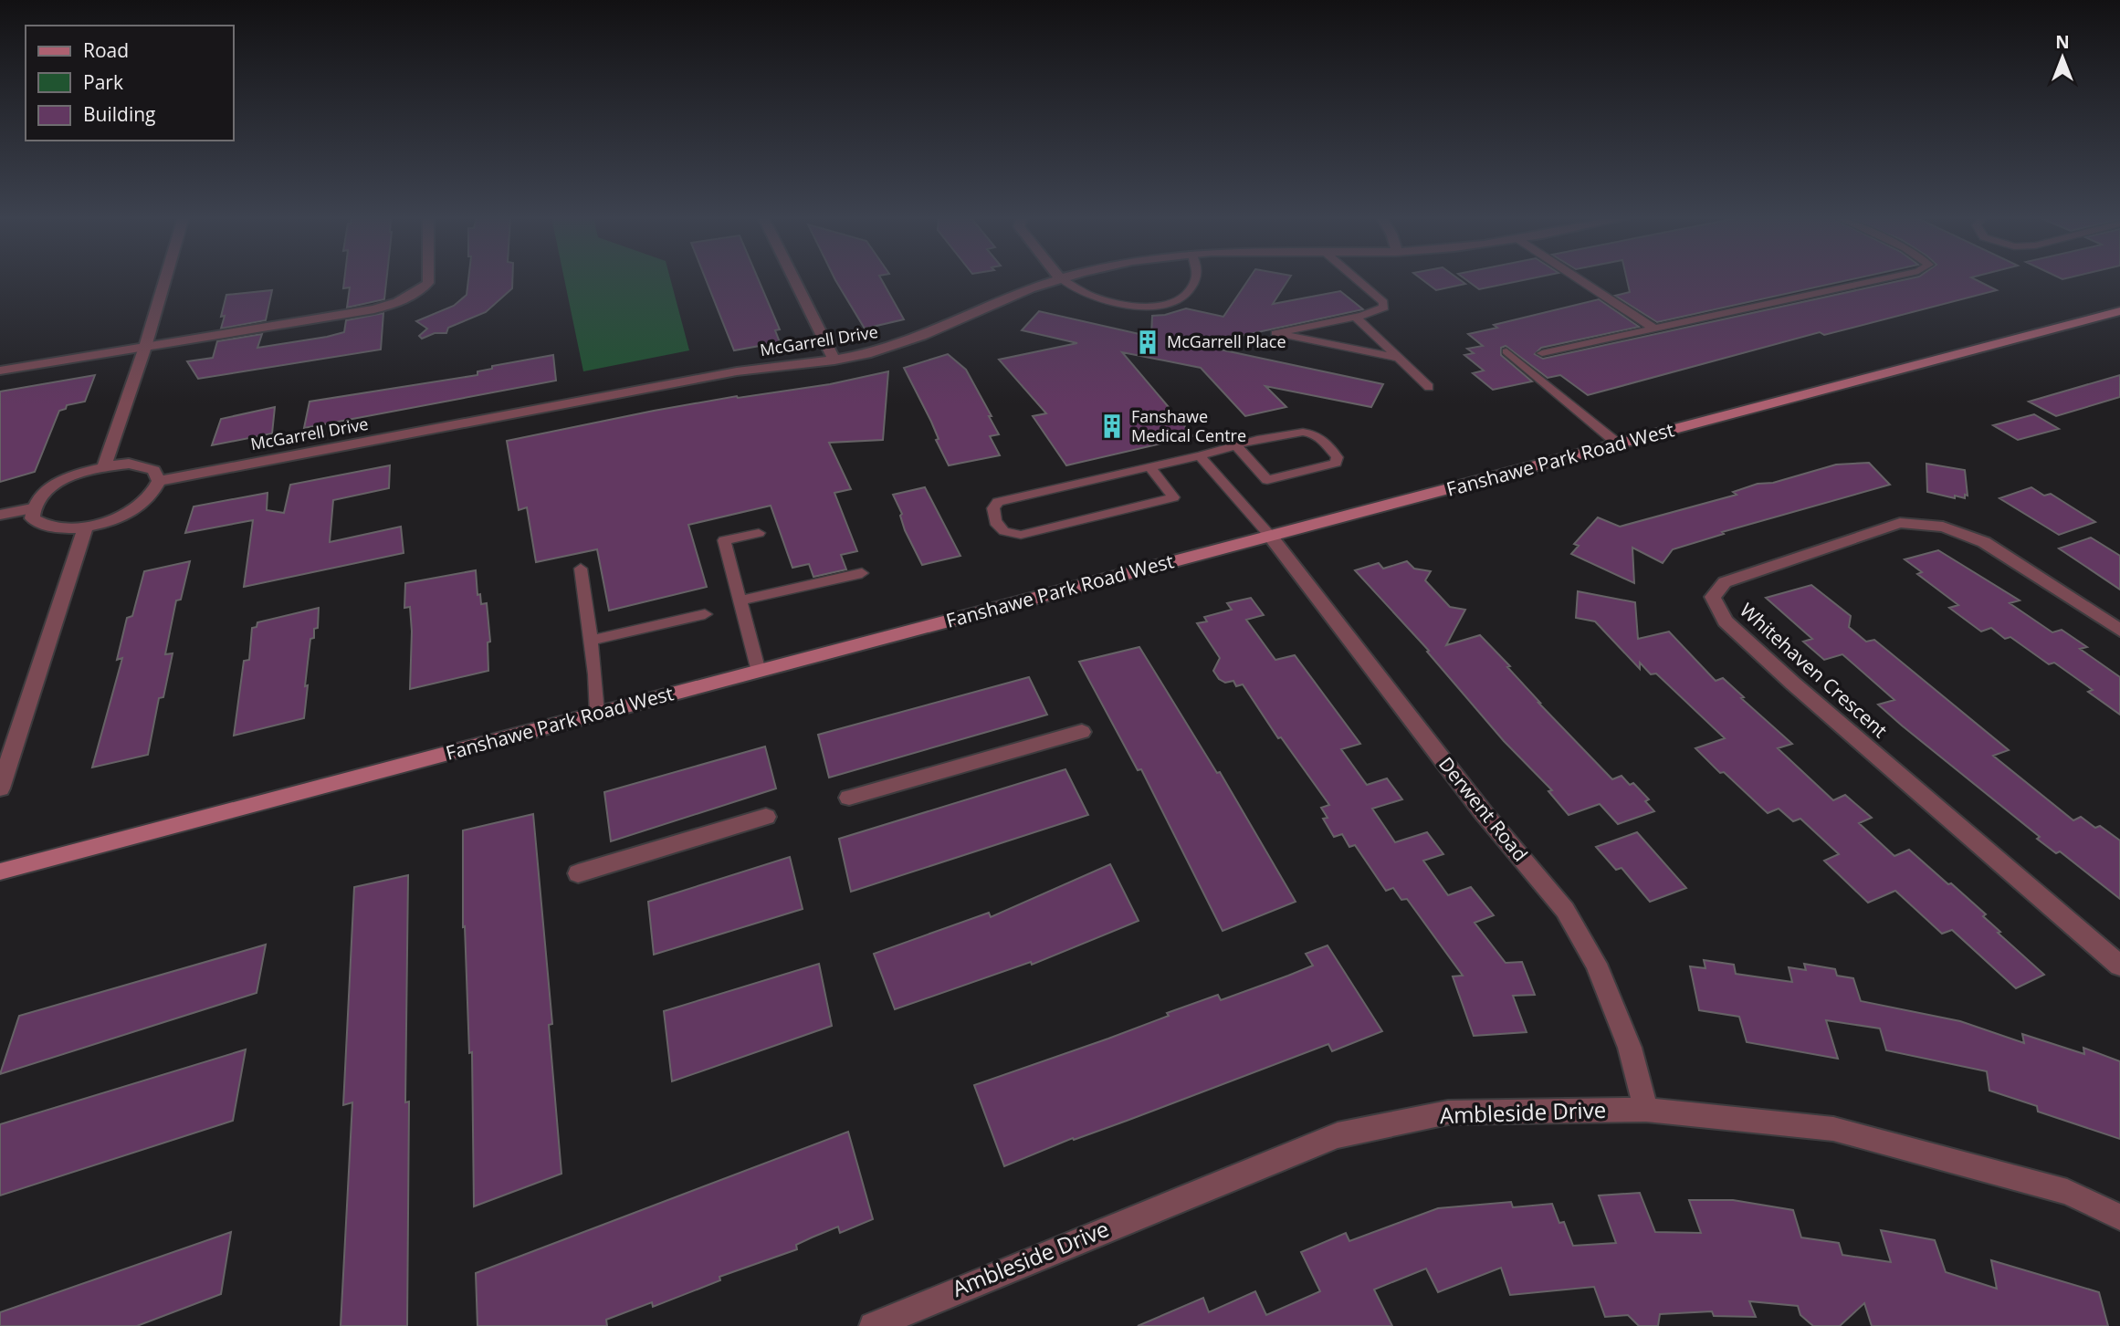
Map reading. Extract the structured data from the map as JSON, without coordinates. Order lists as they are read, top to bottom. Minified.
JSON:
{"streets":{"main road":["Fanshawe Park Road West"],"street":["McGarrell Drive","Whitehaven Crescent","Derwent Road","Ambleside Drive"]},"crossings":[["Fanshawe Park Road West","Derwent Road"],["Derwent Road","Ambleside Drive"]],"places":{"building":["McGarrell Place","Fanshawe Medical Centre"]},"legend":["Road","Park","Building"],"north":"top"}
